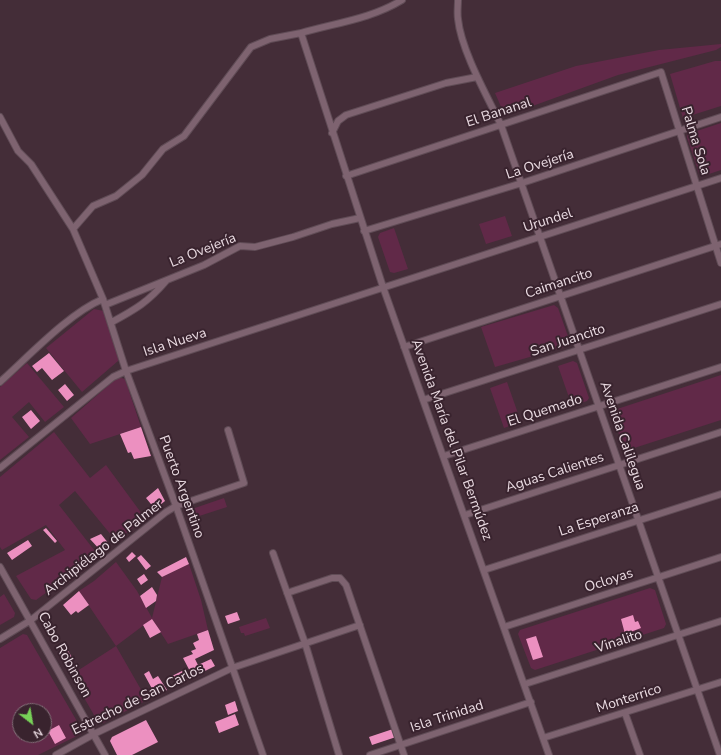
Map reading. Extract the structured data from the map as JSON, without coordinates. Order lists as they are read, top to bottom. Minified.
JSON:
{"streets":{"street":["El Bananal","Palma Sola","La Ovejería","Urundel","Caimancito","San Juancito","Isla Nueva","El Quemado","Avenida Calilegua","Avenida María del Pilar Bermúdez","Aguas Calientes","Puerto Argentino","La Esperanza","Archipiélago de Palmer","Ocloyas","Vinalito","Cabo Robinson","Monterrico","Estrecho de San Carlos","Isla Trinidad"]},"crossings":[["El Bananal","Palma Sola"],["El Bananal","Avenida Calilegua"],["El Bananal","Avenida María del Pilar Bermúdez"],["Palma Sola","La Ovejería"],["Palma Sola","Urundel"],["Palma Sola","Caimancito"],["La Ovejería","Avenida Calilegua"],["La Ovejería","Avenida María del Pilar Bermúdez"],["La Ovejería","Puerto Argentino"],["Urundel","Isla Nueva"],["Urundel","Avenida Calilegua"],["Urundel","Avenida María del Pilar Bermúdez"],["Caimancito","Avenida Calilegua"],["Caimancito","Avenida María del Pilar Bermúdez"],["San Juancito","Avenida Calilegua"],["San Juancito","Avenida María del Pilar Bermúdez"],["Isla Nueva","Avenida María del Pilar Bermúdez"],["Isla Nueva","Puerto Argentino"],["El Quemado","Avenida Calilegua"],["El Quemado","Avenida María del Pilar Bermúdez"],["Avenida Calilegua","Aguas Calientes"],["Avenida Calilegua","La Esperanza"],["Avenida Calilegua","Ocloyas"],["Avenida Calilegua","Vinalito"],["Avenida Calilegua","Monterrico"],["Avenida María del Pilar Bermúdez","Aguas Calientes"],["Avenida María del Pilar Bermúdez","La Esperanza"],["Avenida María del Pilar Bermúdez","Ocloyas"],["Avenida María del Pilar Bermúdez","Vinalito"],["Avenida María del Pilar Bermúdez","Monterrico"],["Avenida María del Pilar Bermúdez","Isla Trinidad"],["Puerto Argentino","Archipiélago de Palmer"],["Puerto Argentino","Estrecho de San Carlos"],["Archipiélago de Palmer","Cabo Robinson"],["Cabo Robinson","Estrecho de San Carlos"]],"north":"bottom right"}
